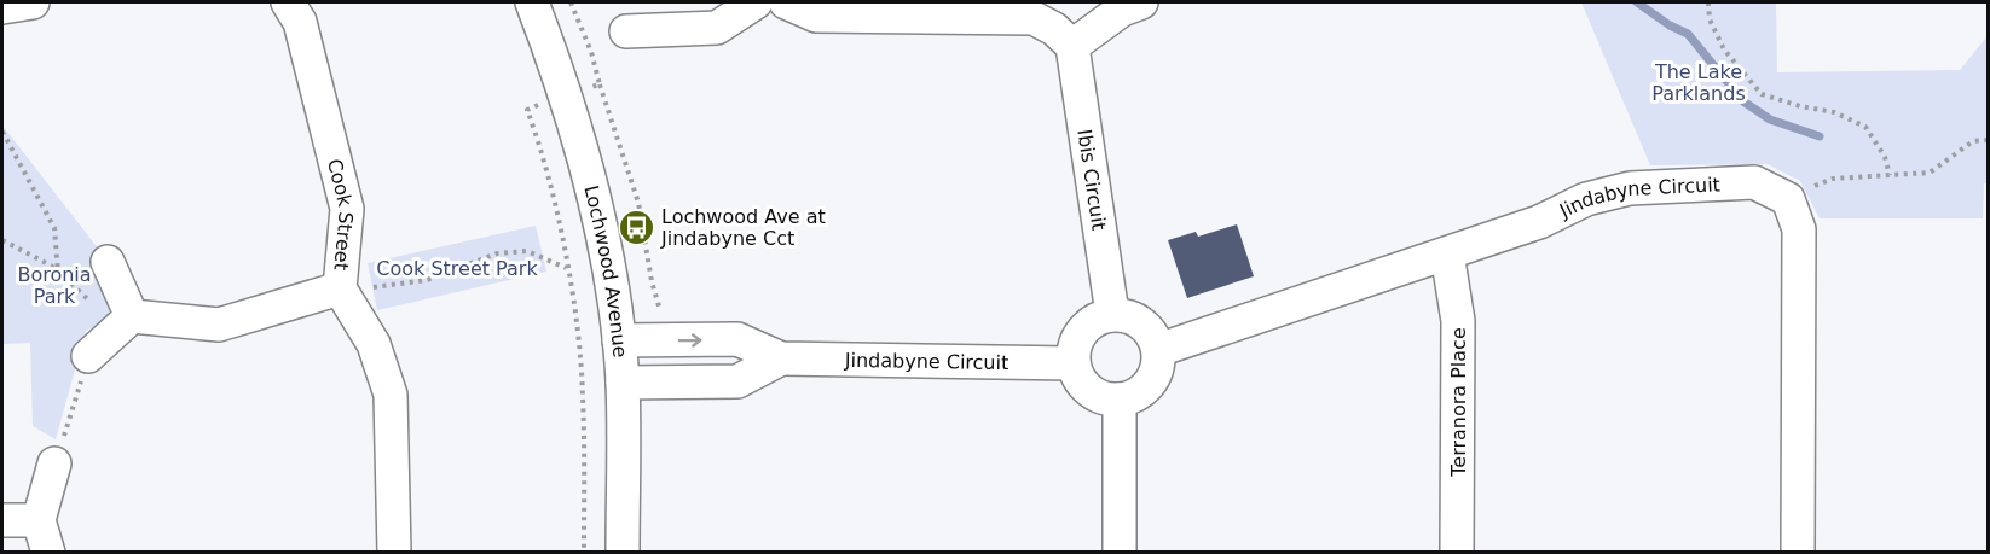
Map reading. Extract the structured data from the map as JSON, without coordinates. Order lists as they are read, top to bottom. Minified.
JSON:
{"streets":{"street":["Ibis Circuit","Jindabyne Circuit","Cook Street","Lochwood Avenue","Terranora Place"]},"crossings":[["Ibis Circuit","Jindabyne Circuit"],["Jindabyne Circuit","Lochwood Avenue"],["Jindabyne Circuit","Terranora Place"]],"parks":["The Lake Parklands","Cook Street Park","Boronia Park"],"places":{"bus stop":["Lochwood Ave at Jindabyne Cct"]}}
